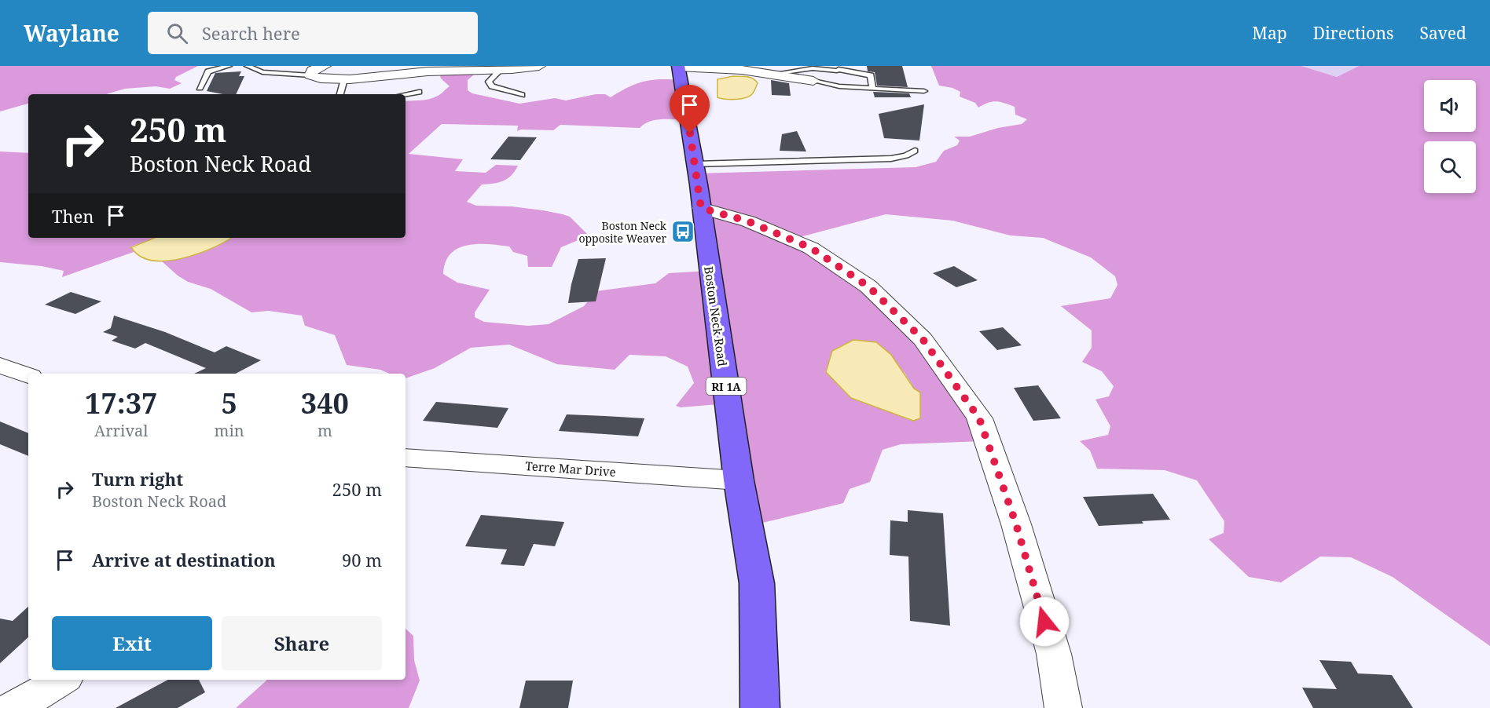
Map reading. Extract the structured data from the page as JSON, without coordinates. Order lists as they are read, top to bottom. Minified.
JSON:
{"streets":{"main road":["Boston Neck Road","RI 1A"],"street":["Terre Mar Drive"]},"crossings":[["Boston Neck Road","Terre Mar Drive"]],"places":{"bus stop":["Boston Neck opposite Weaver"]},"page":{"header":"Waylane","search":"Search here","nav":["Map","Directions","Saved"],"turn":["250 m","Boston Neck Road"],"then":"Then","eta":["17:37","Arrival","5","min","340","m"],"list":[{"name":"Turn right","note":"Boston Neck Road","value":"250 m"},{"name":"Arrive at destination","value":"90 m"}],"buttons":["Exit","Share"]}}
